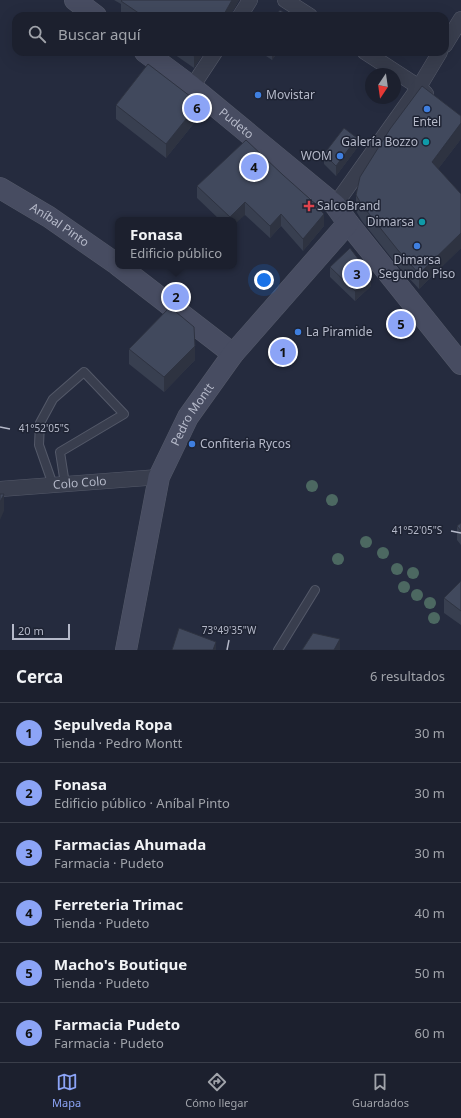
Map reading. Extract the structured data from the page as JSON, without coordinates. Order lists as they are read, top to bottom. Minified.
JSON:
{"streets":{"street":["Pudeto","Aníbal Pinto","Pedro Montt","Colo Colo"]},"crossings":[["Pudeto","Pedro Montt"],["Aníbal Pinto","Pedro Montt"],["Pedro Montt","Colo Colo"]],"places":{"other":["Movistar","Entel","Galería Bozzo","WOM","Dimarsa","Dimarsa Segundo Piso","La Piramide","Confiteria Rycos"],"health":["SalcoBrand"]},"scale_bar":"20 m","north":"bottom","page":{"search":"Buscar aquí","pins":["6","4","3","2","5","1"],"popup":["Fonasa","Edificio público"],"scale":"20 m","heading":["Cerca","6 resultados"],"list":[{"mark":"1","name":"Sepulveda Ropa","note":"Tienda · Pedro Montt","value":"30 m"},{"mark":"2","name":"Fonasa","note":"Edificio público · Aníbal Pinto","value":"30 m"},{"mark":"3","name":"Farmacias Ahumada","note":"Farmacia · Pudeto","value":"30 m"},{"mark":"4","name":"Ferreteria Trimac","note":"Tienda · Pudeto","value":"40 m"},{"mark":"5","name":"Macho's Boutique","note":"Tienda · Pudeto","value":"50 m"},{"mark":"6","name":"Farmacia Pudeto","note":"Farmacia · Pudeto","value":"60 m"}],"nav":["Mapa","Cómo llegar","Guardados"]},"coordinates":["41°52'05\"S","73°49'35\"W"]}
